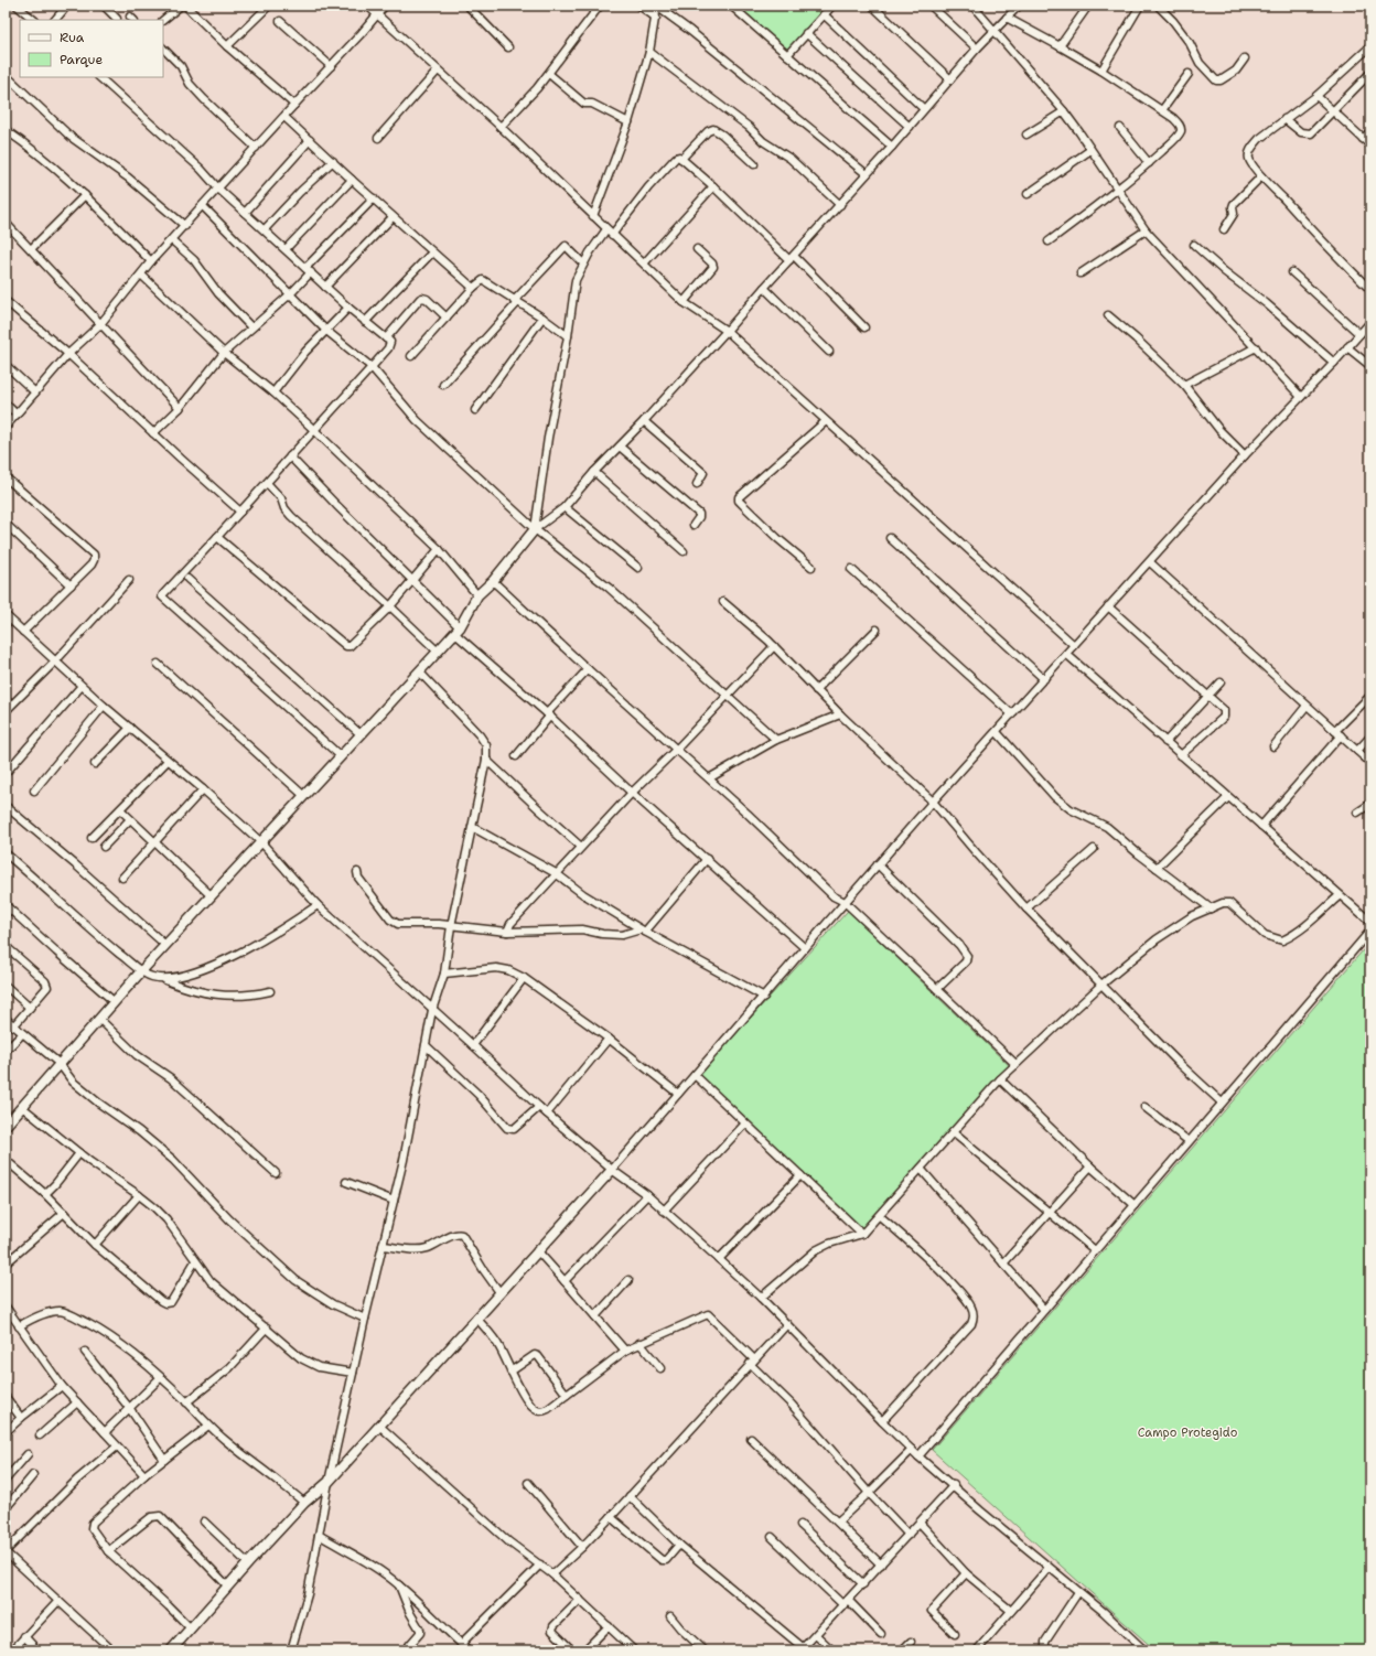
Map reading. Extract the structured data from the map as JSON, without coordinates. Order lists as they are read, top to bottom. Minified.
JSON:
{"parks":["Campo Protegido"],"legend":["Rua","Parque"]}
